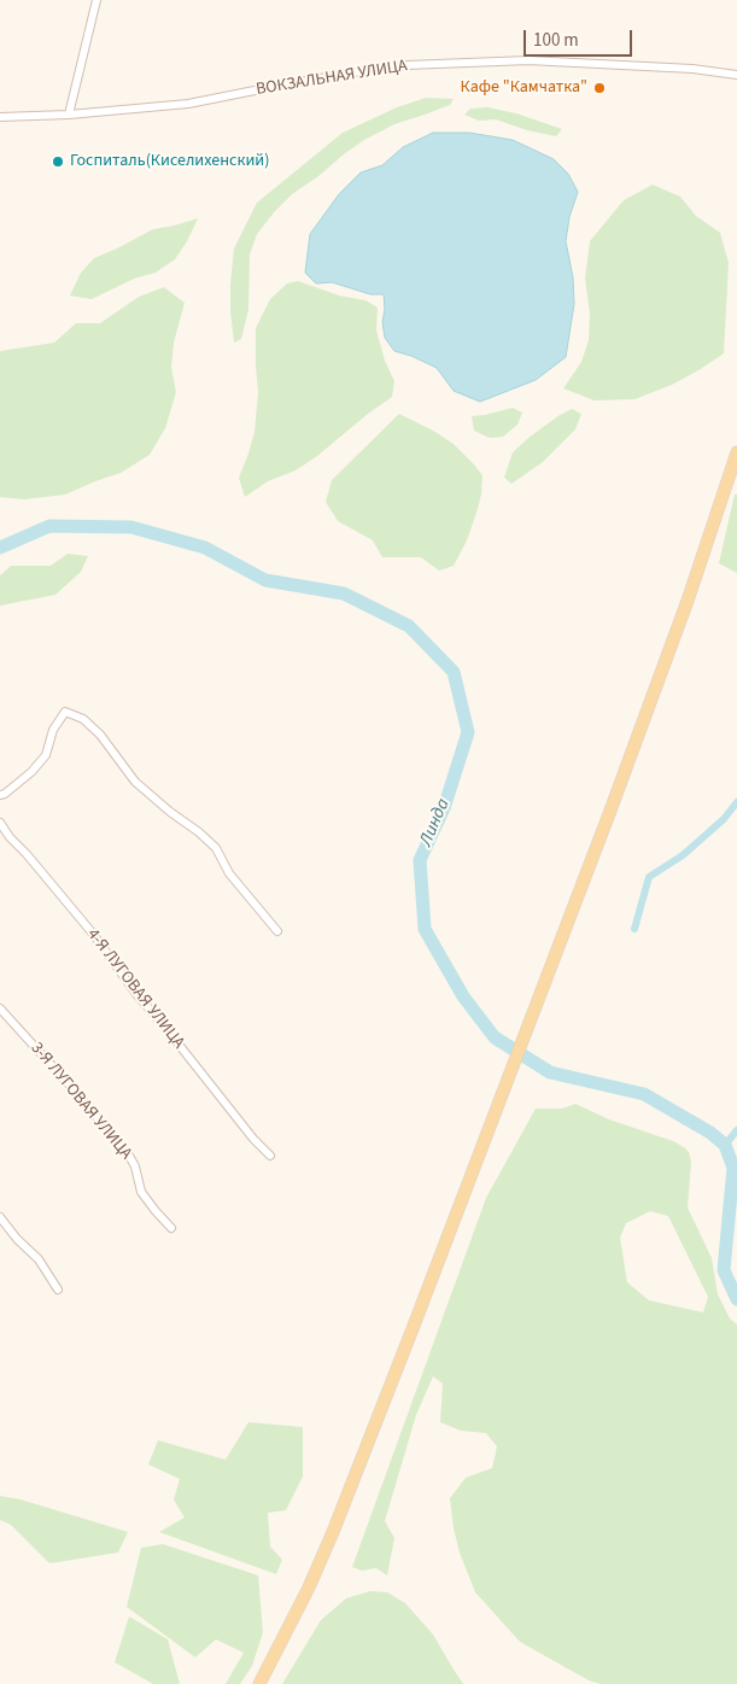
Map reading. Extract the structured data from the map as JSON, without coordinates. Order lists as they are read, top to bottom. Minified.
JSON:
{"streets":{"street":["ВОКЗАЛЬНАЯ УЛИЦА","4-Я ЛУГОВАЯ УЛИЦА","3-Я ЛУГОВАЯ УЛИЦА"]},"water":["Линда"],"places":["Кафе \"Камчатка\"","Госпиталь(Киселихенский)"],"scale_bar":"100 m"}
